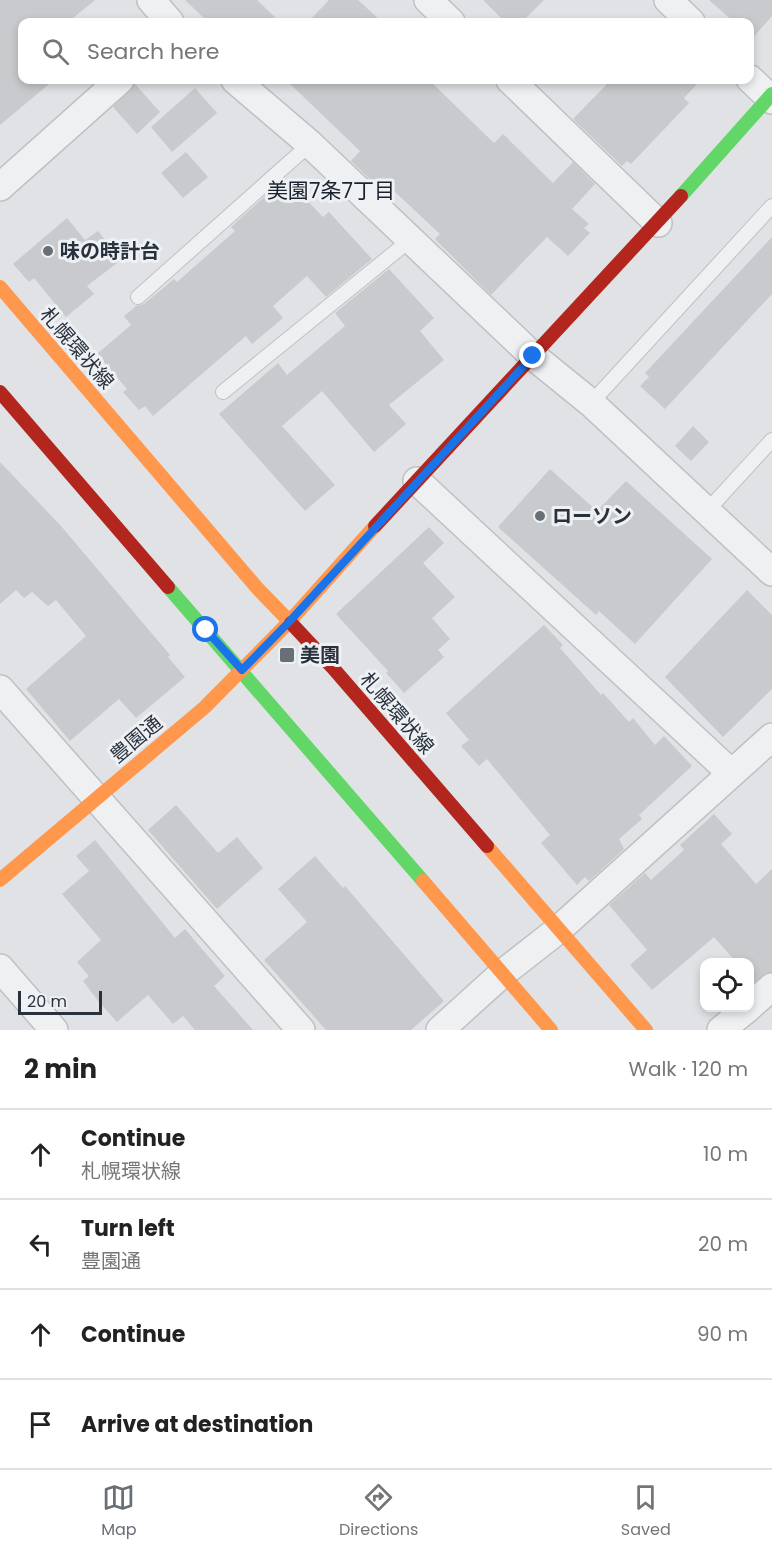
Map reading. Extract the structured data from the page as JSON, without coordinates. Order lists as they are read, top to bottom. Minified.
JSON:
{"streets":{"main road":["札幌環状線","豊園通"]},"crossings":[["札幌環状線","豊園通"]],"districts":["美園7条7丁目"],"places":{"other":["味の時計台","ローソン"],"transit":["美園"]},"scale_bar":"20 m","page":{"search":"Search here","scale":"20 m","heading":["2 min","Walk · 120 m"],"list":[["Continue","札幌環状線","10 m"],["Turn left","豊園通","20 m"],["Continue","90 m"],"Arrive at destination"],"nav":["Map","Directions","Saved"]}}
